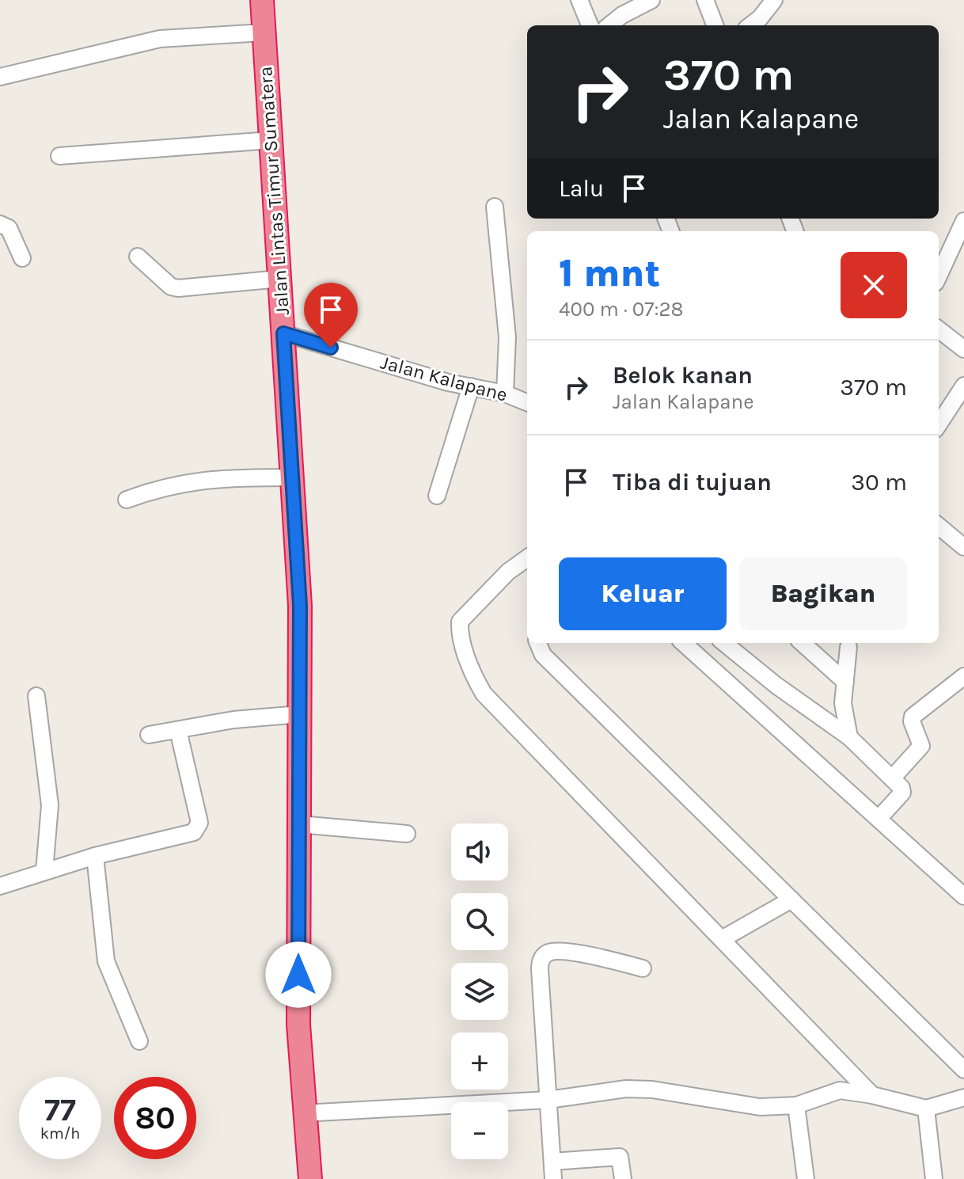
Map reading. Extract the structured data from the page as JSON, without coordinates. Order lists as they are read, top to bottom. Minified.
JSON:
{"streets":{"highway":["Jalan Lintas Timur Sumatera"],"street":["Jalan Kalapane"]},"crossings":[["Jalan Lintas Timur Sumatera","Jalan Kalapane"]],"page":{"turn":["370 m","Jalan Kalapane"],"then":"Lalu","heading":["1 mnt","400 m · 07:28"],"list":[{"name":"Belok kanan","note":"Jalan Kalapane","value":"370 m"},{"name":"Tiba di tujuan","value":"30 m"}],"buttons":["Keluar","Bagikan"],"map_buttons":["+","−"],"speed":"77 km/h","limit":"80"}}
